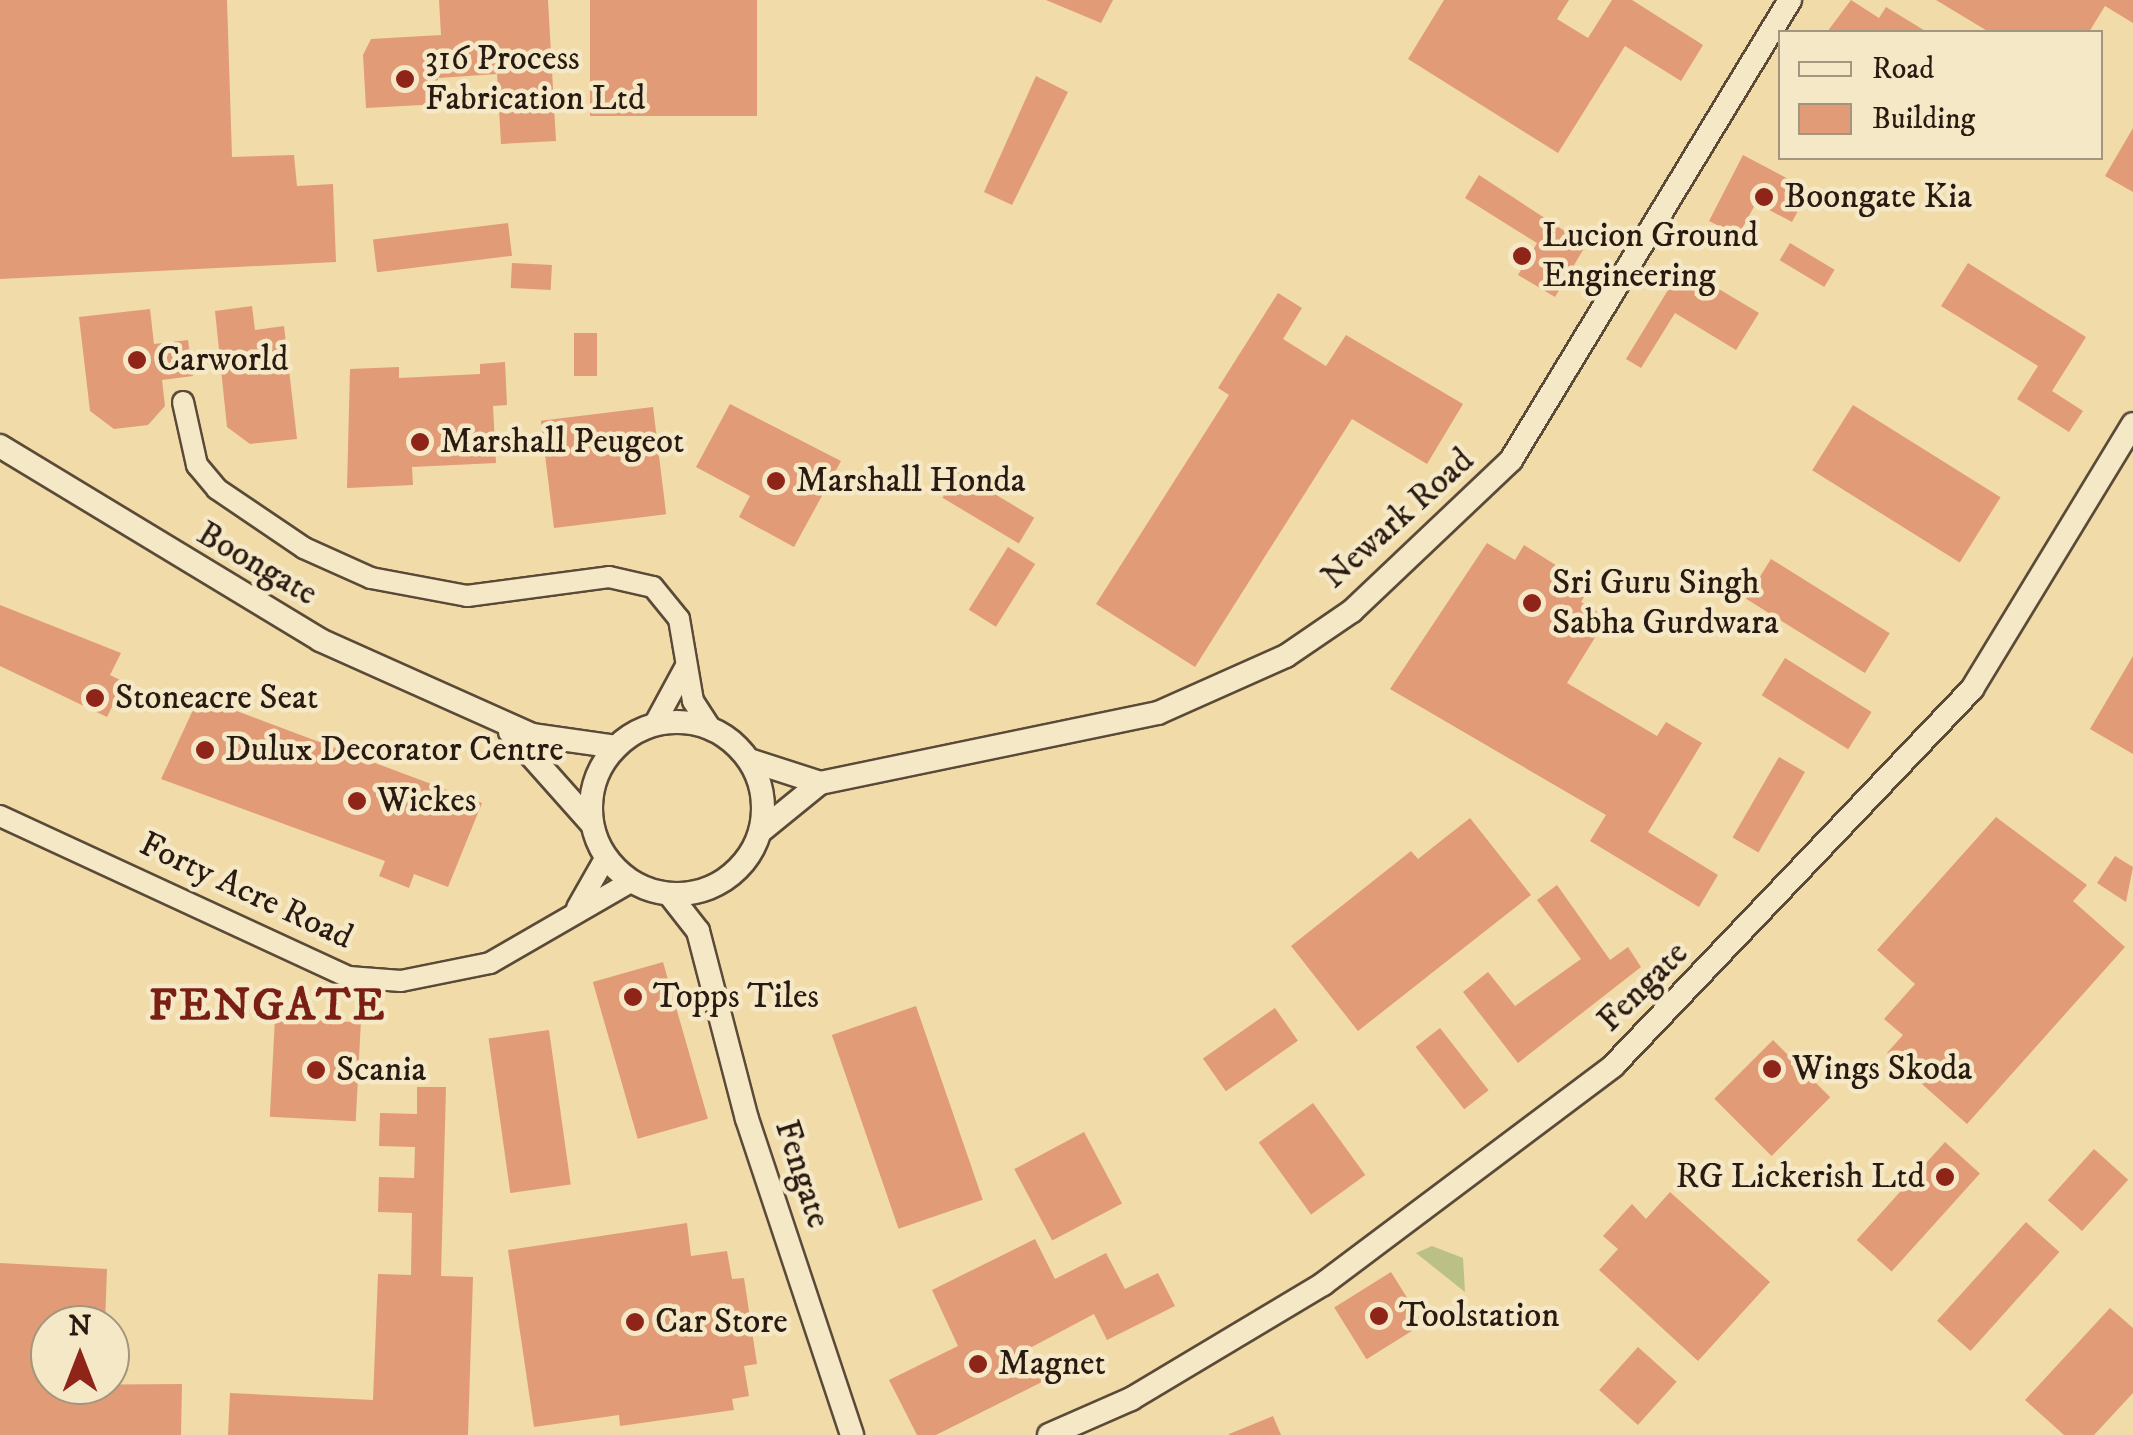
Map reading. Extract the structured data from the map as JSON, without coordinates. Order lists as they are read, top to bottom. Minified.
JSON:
{"streets":{"street":["Newark Road","Boongate","Forty Acre Road","Fengate"]},"crossings":[["Newark Road","Boongate"],["Newark Road","Forty Acre Road"],["Newark Road","Fengate"],["Boongate","Forty Acre Road"],["Boongate","Fengate"],["Forty Acre Road","Fengate"]],"districts":["FENGATE"],"places":["316 Process Fabrication Ltd","Boongate Kia","Lucion Ground Engineering","Carworld","Marshall Peugeot","Marshall Honda","Sri Guru Singh Sabha Gurdwara","Stoneacre Seat","Dulux Decorator Centre","Wickes","Topps Tiles","Wings Skoda","Scania","RG Lickerish Ltd","Toolstation","Car Store","Magnet"],"legend":["Road","Building"],"north":"top"}
